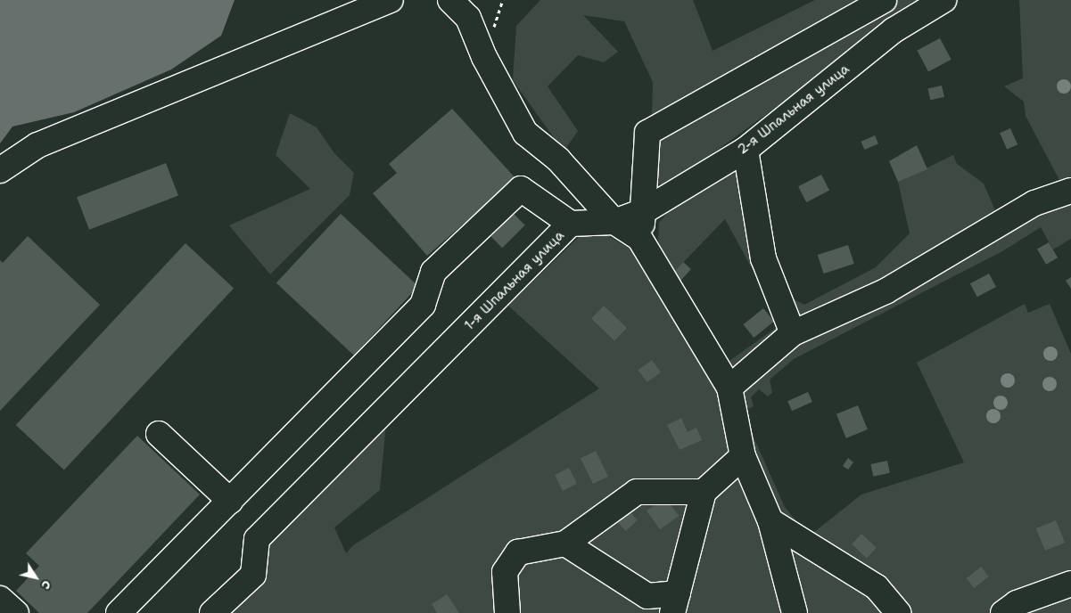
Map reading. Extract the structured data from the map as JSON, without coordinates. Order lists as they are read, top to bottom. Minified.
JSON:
{"streets":{"street":["2-я Шпальная улица","1-я Шпальная улица"]},"crossings":[["2-я Шпальная улица","1-я Шпальная улица"]],"north":"bottom right"}
